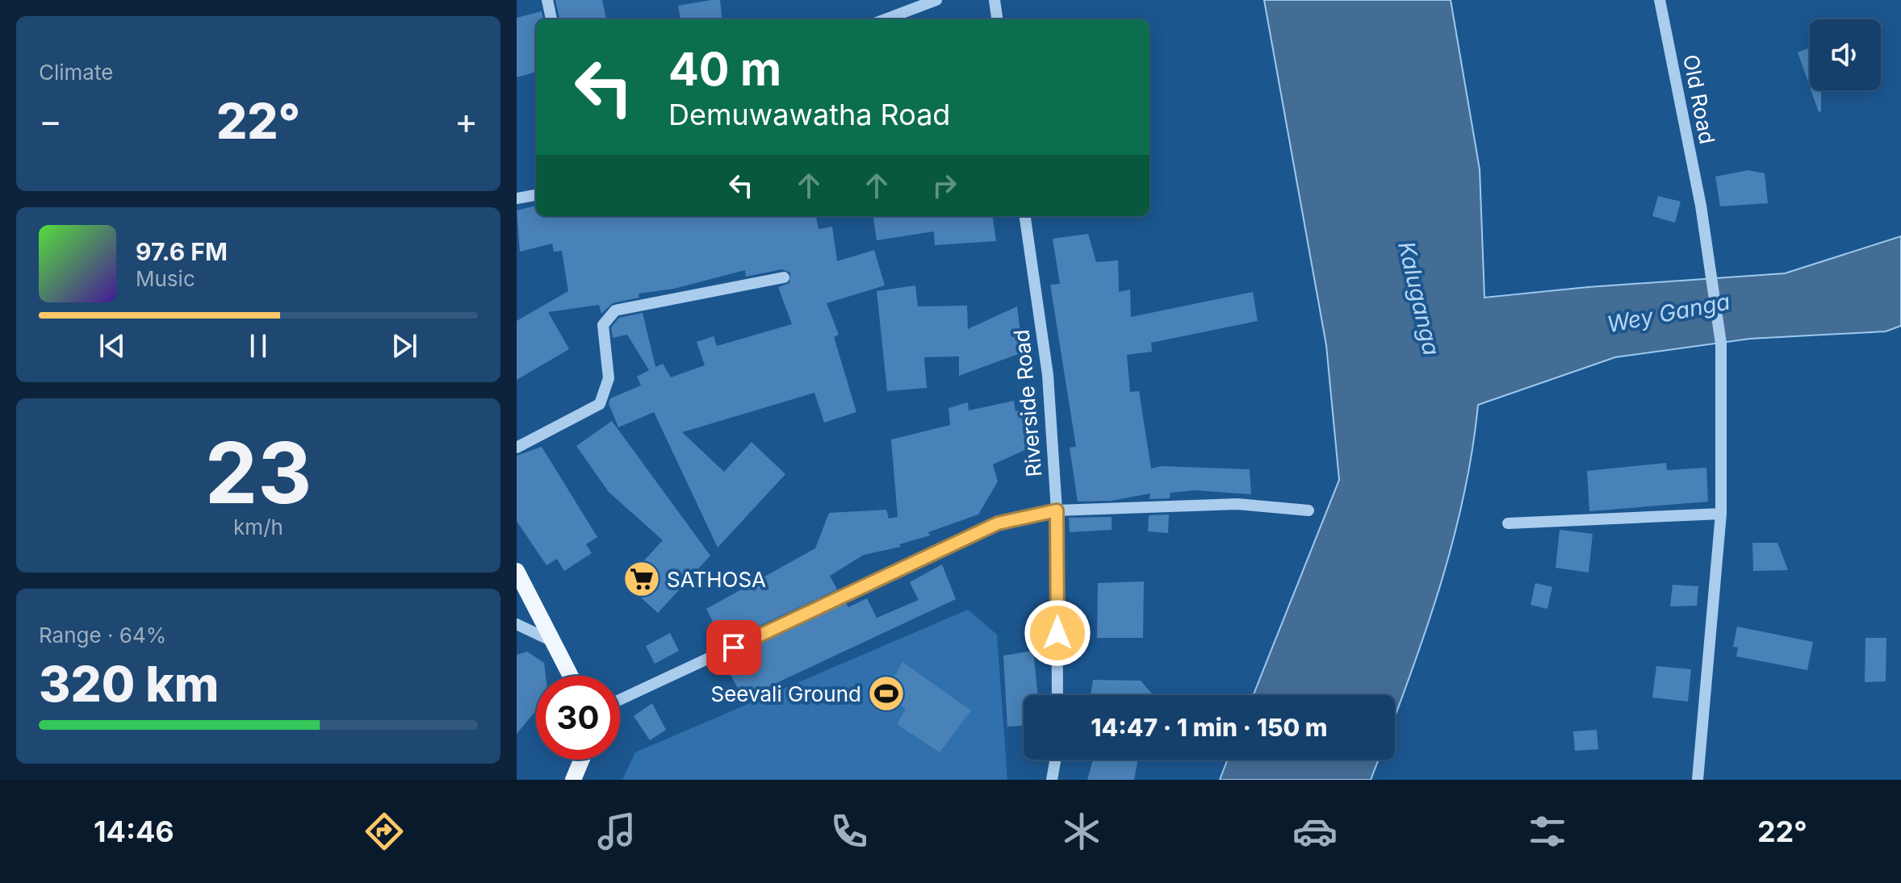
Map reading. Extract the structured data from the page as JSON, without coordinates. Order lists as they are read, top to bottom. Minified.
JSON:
{"streets":{"street":["Old Road","Riverside Road"]},"water":["Kaluganga","Wey Ganga"],"places":{"supermarket":["SATHOSA"],"sports":["Seevali Ground"]},"page":{"tile":["Climate",["23","km/h"],["Range · 64%","320 km"]],"turn":["40 m","Demuwawatha Road"],"heat":["−","22°","+"],"song":["97.6 FM","Music"],"limit":"30","trip":"14:47 · 1 min · 150 m","tabs":["14:46","22°"]}}
